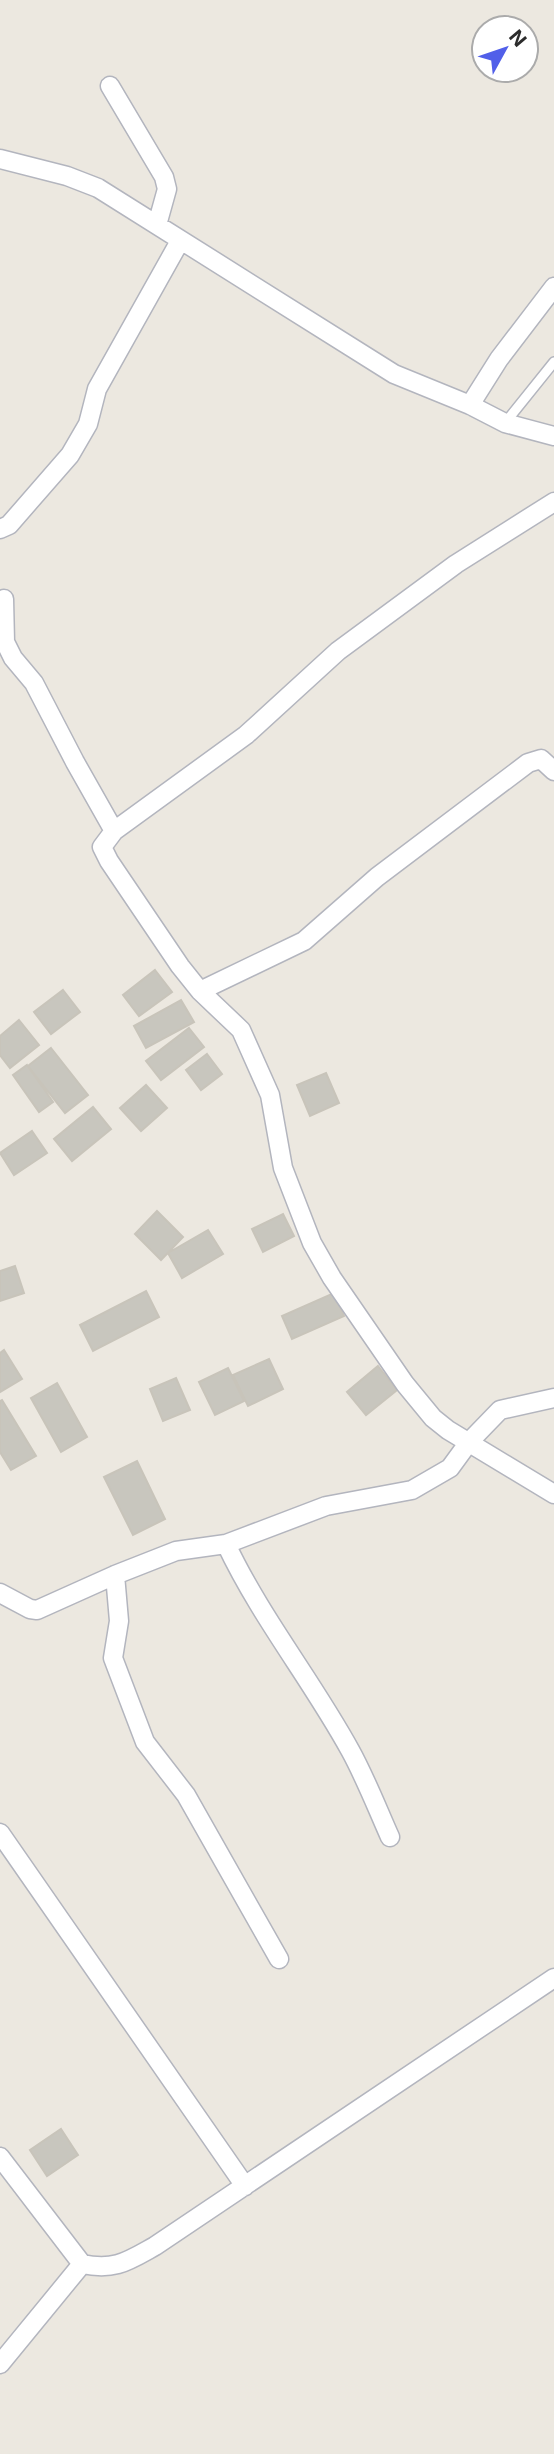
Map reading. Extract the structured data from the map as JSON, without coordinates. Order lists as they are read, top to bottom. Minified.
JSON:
{"north":"top right"}
